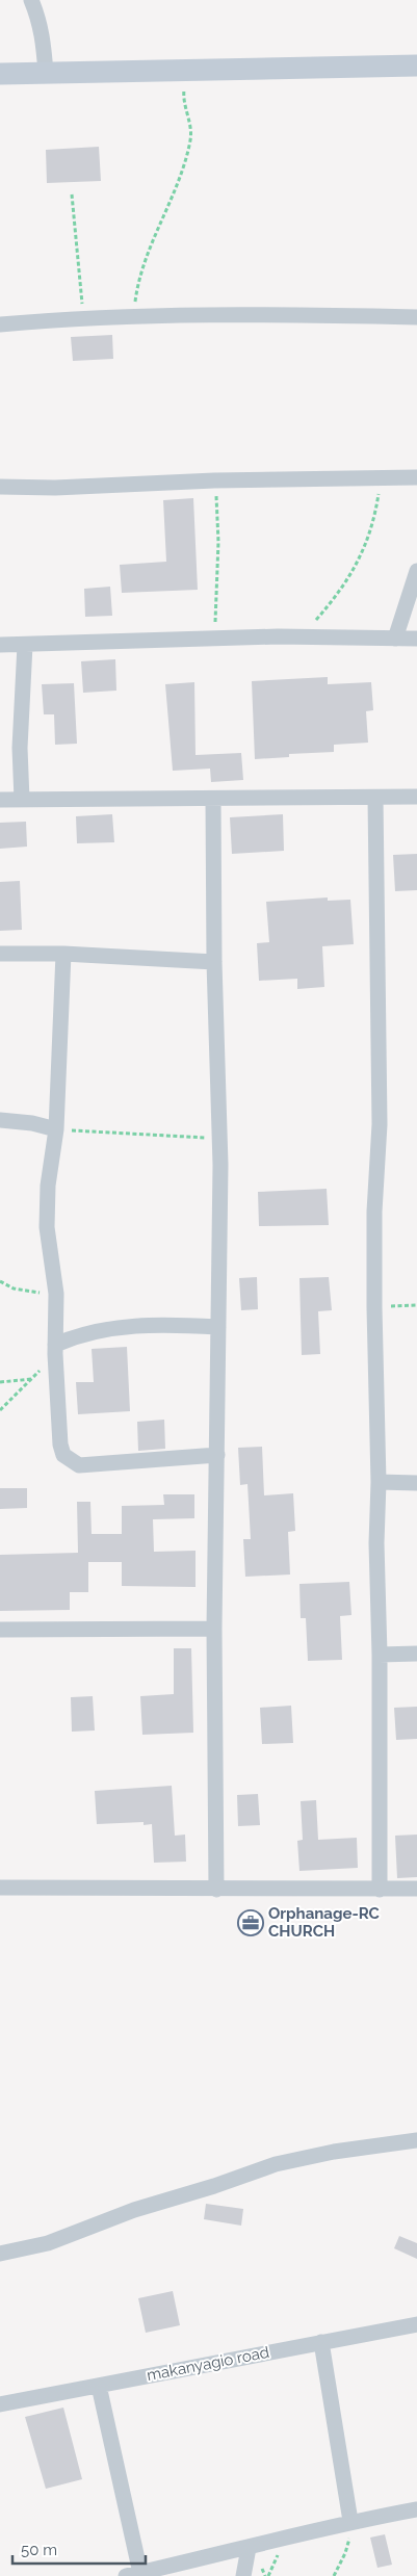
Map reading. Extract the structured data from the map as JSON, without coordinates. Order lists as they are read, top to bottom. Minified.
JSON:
{"streets":{"street":["makanyagio road"]},"places":{"office":["Orphanage-RC CHURCH"]},"scale_bar":"50 m"}
